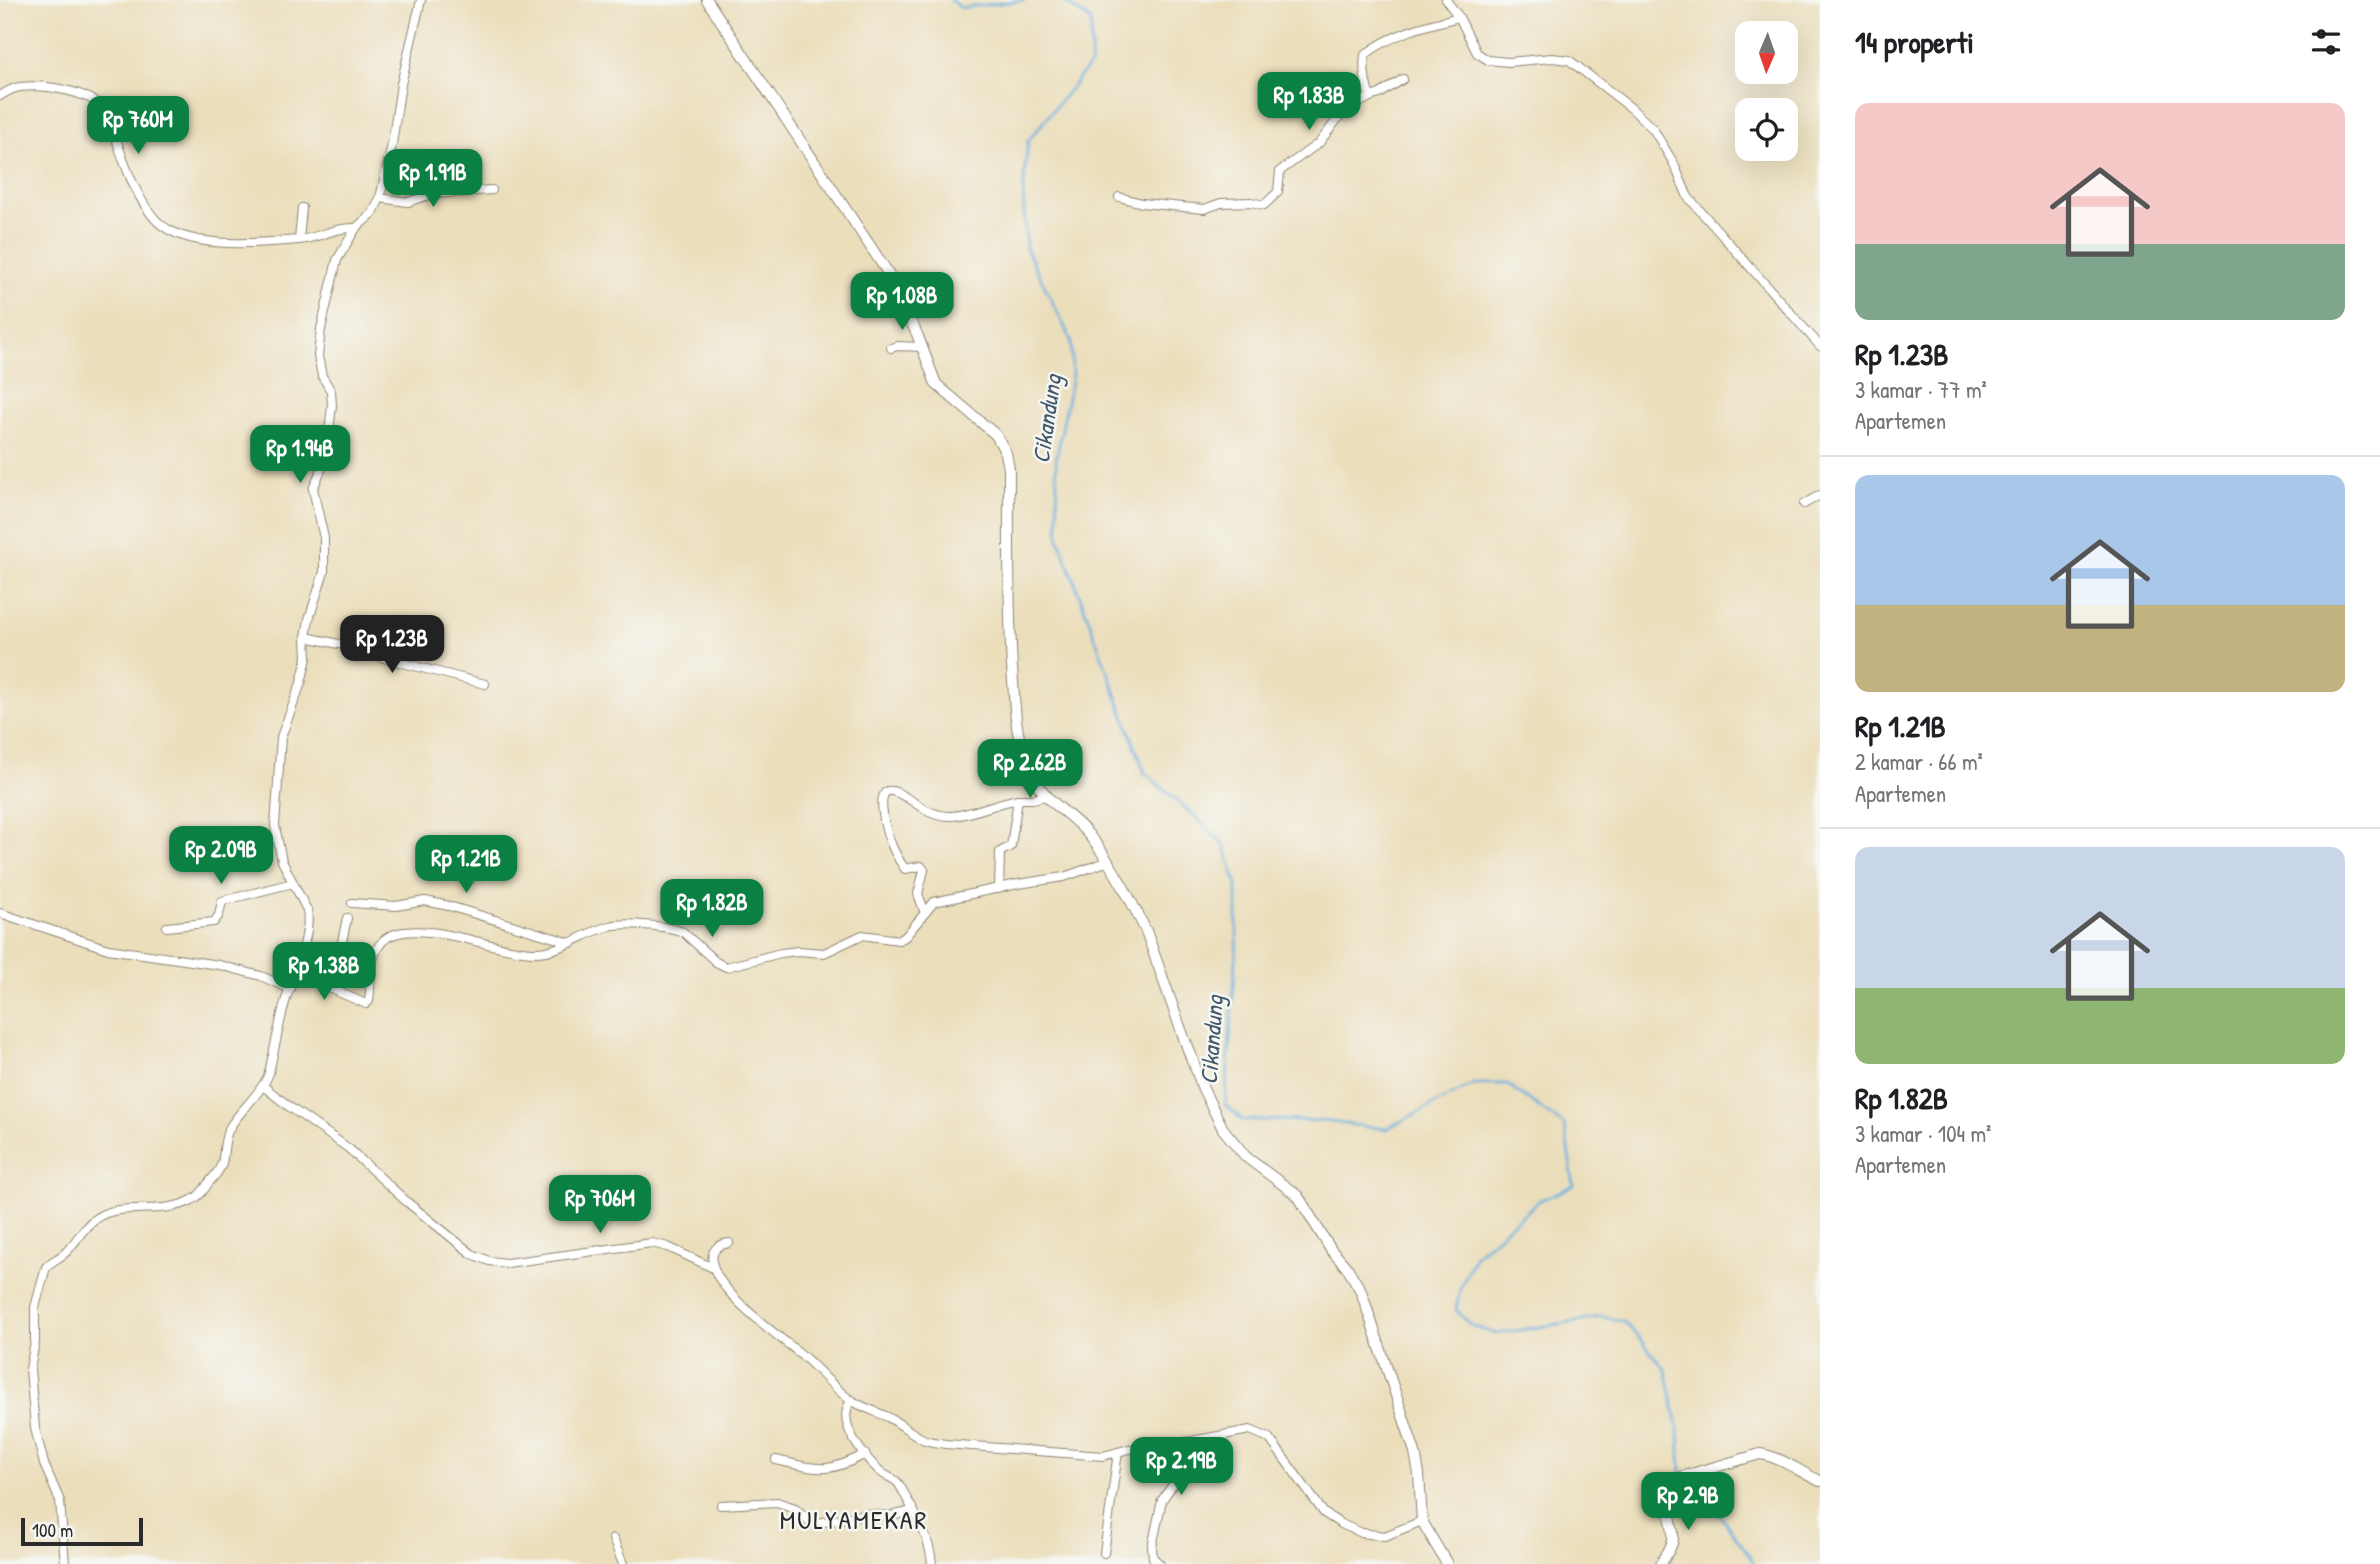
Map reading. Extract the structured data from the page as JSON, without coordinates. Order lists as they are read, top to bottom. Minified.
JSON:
{"districts":["MULYAMEKAR"],"water":["Cikandung"],"scale_bar":"100 m","north":"bottom","page":{"heading":"14 properti","price":["Rp 1.83B","Rp 760M","Rp 1.91B","Rp 1.08B","Rp 1.94B","Rp 1.23B","Rp 2.62B","Rp 2.09B","Rp 1.21B","Rp 1.82B","Rp 1.38B","Rp 706M","Rp 2.19B","Rp 2.9B"],"list":[{"name":"Rp 1.23B","note":"3 kamar · 77 m² · Apartemen"},{"name":"Rp 1.21B","note":"2 kamar · 66 m² · Apartemen"},{"name":"Rp 1.82B","note":"3 kamar · 104 m² · Apartemen"}],"scale":"100 m"}}
